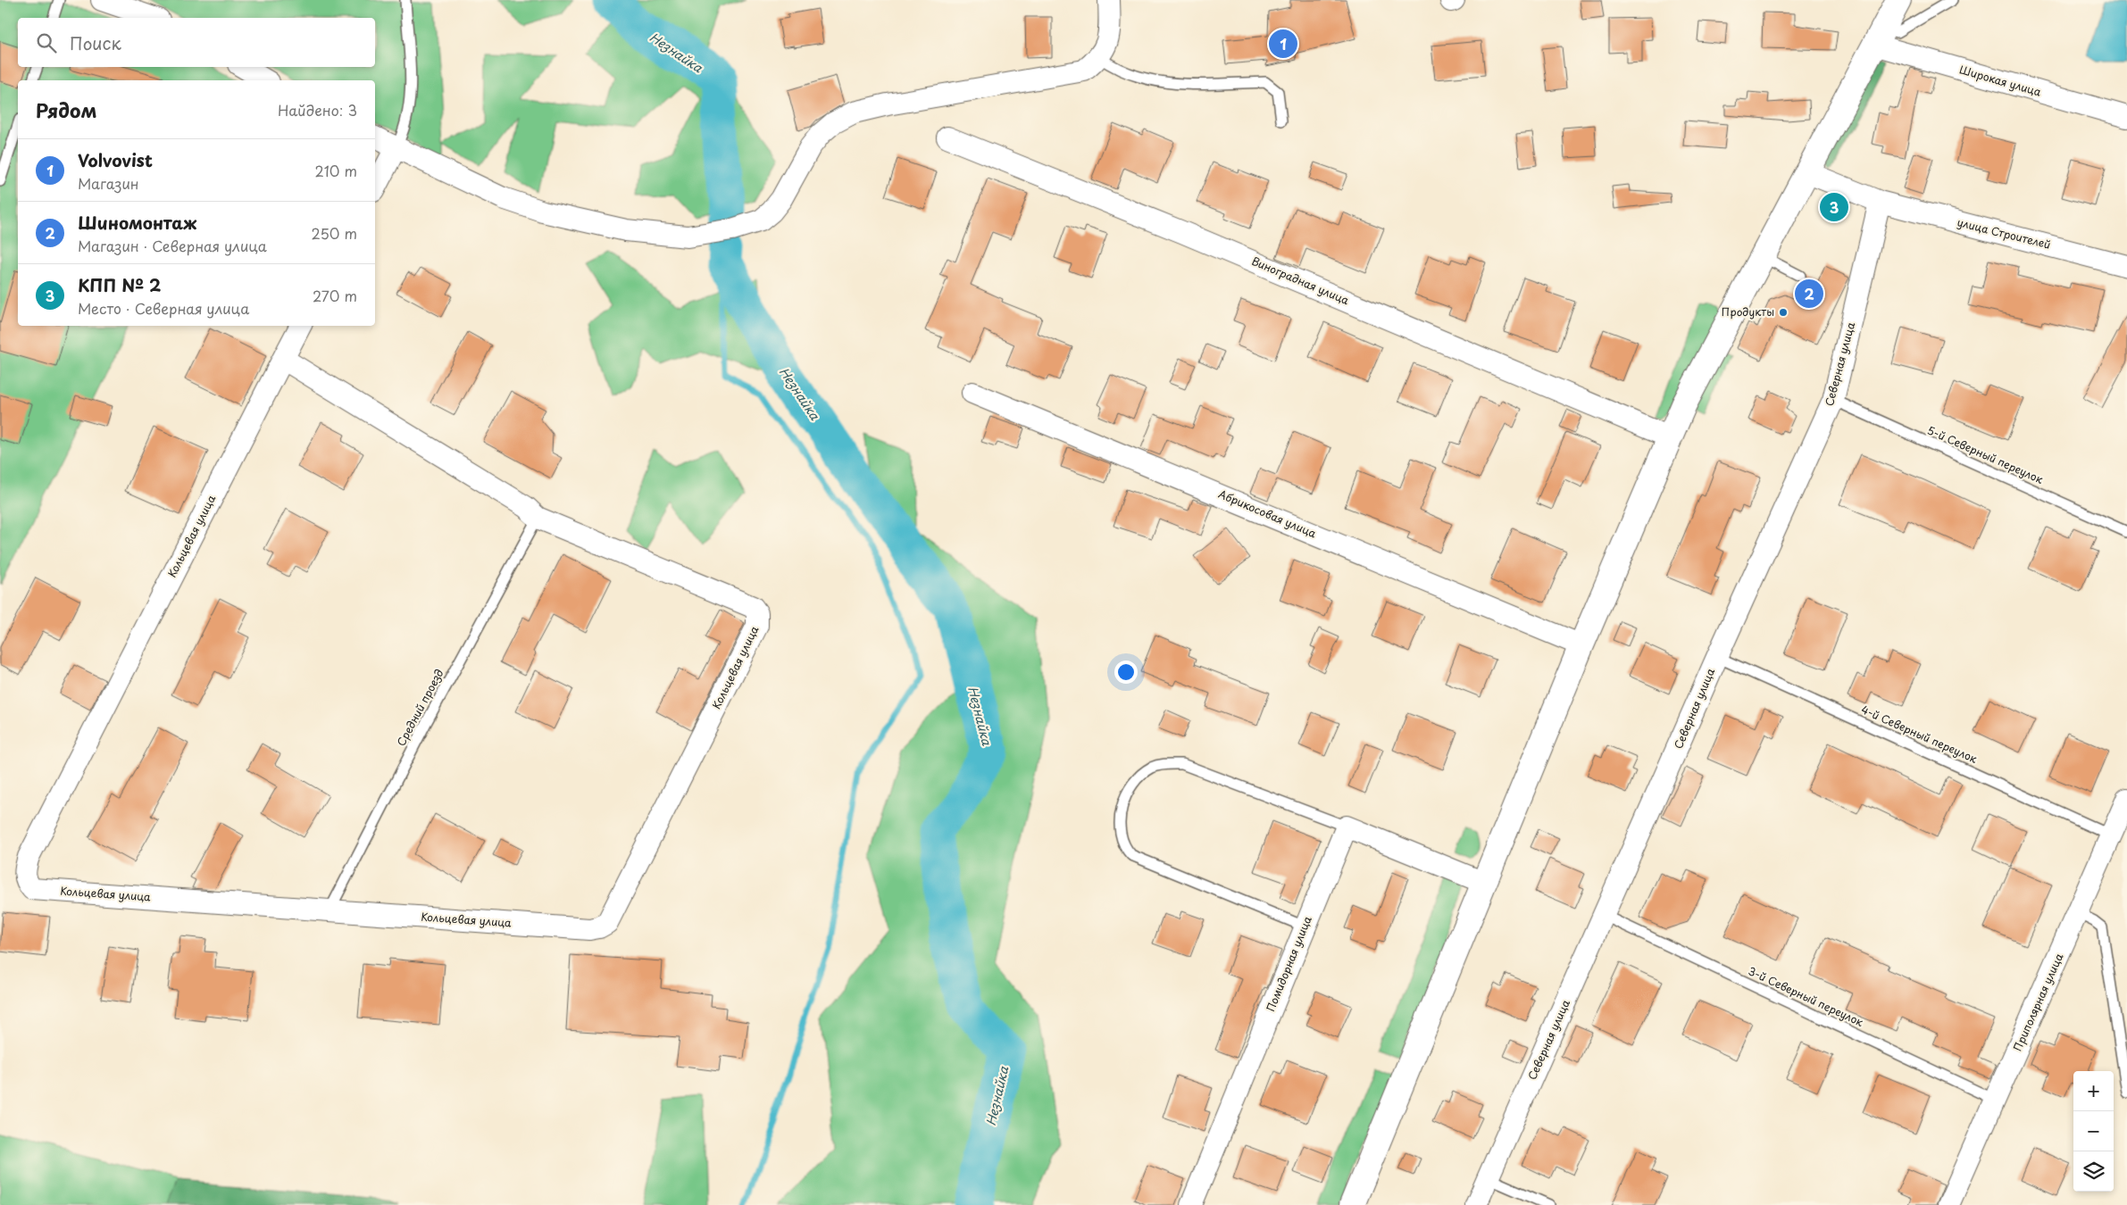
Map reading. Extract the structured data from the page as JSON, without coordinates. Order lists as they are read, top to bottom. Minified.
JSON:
{"streets":{"street":["Широкая улица","улица Строителей","Виноградная улица","Северная улица","Абрикосовая улица","Кольцевая улица","Помидорная улица","Приполярная улица"],"lane":["5-й Северный переулок","Средний проезд","4-й Северный переулок","3-й Северный переулок"]},"crossings":[["улица Строителей","Северная улица"],["Северная улица","5-й Северный переулок"],["Северная улица","4-й Северный переулок"],["Северная улица","3-й Северный переулок"],["Кольцевая улица","Средний проезд"],["4-й Северный переулок","Приполярная улица"],["3-й Северный переулок","Приполярная улица"]],"water":["Незнайка"],"places":["Продукты"],"page":{"search":"Поиск","pins":["1","3","2"],"heading":["Рядом","Найдено: 3"],"list":[{"mark":"1","name":"Volvovist","note":"Магазин","value":"210 m"},{"mark":"2","name":"Шиномонтаж","note":"Магазин · Северная улица","value":"250 m"},{"mark":"3","name":"КПП № 2","note":"Место · Северная улица","value":"270 m"}],"map_buttons":["+","−"]}}
